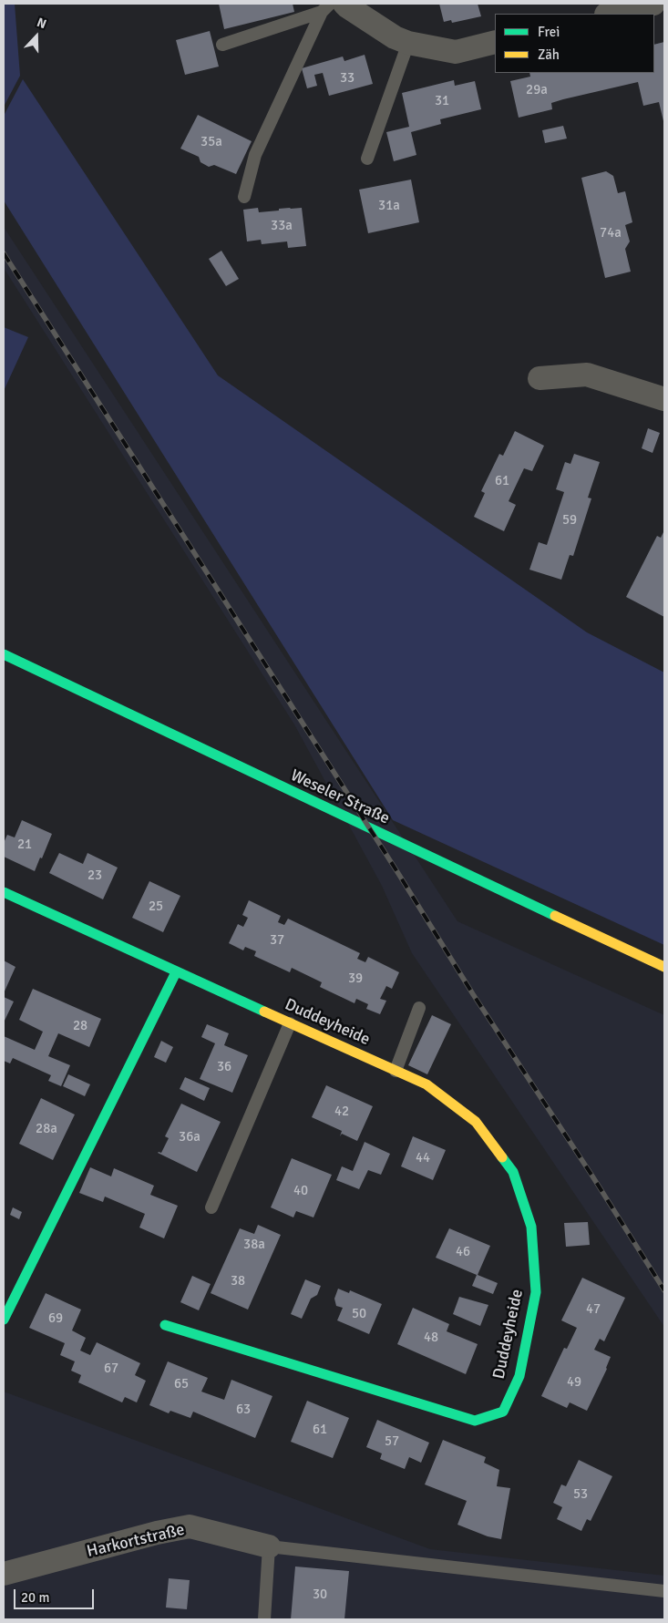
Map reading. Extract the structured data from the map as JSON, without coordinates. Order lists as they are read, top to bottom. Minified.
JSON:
{"streets":{"street":["Weseler Straße","Duddeyheide","Harkortstraße"]},"house_numbers":["33","29a","31","35a","31a","33a","74a","61","59","21","23","25","37","39","28","36","42","28a","36a","44","40","38a","46","38","47","50","69","48","67","49","65","63","61","57","53","30"],"legend":["Frei","Zäh"],"scale_bar":"20 m","north":"top"}
